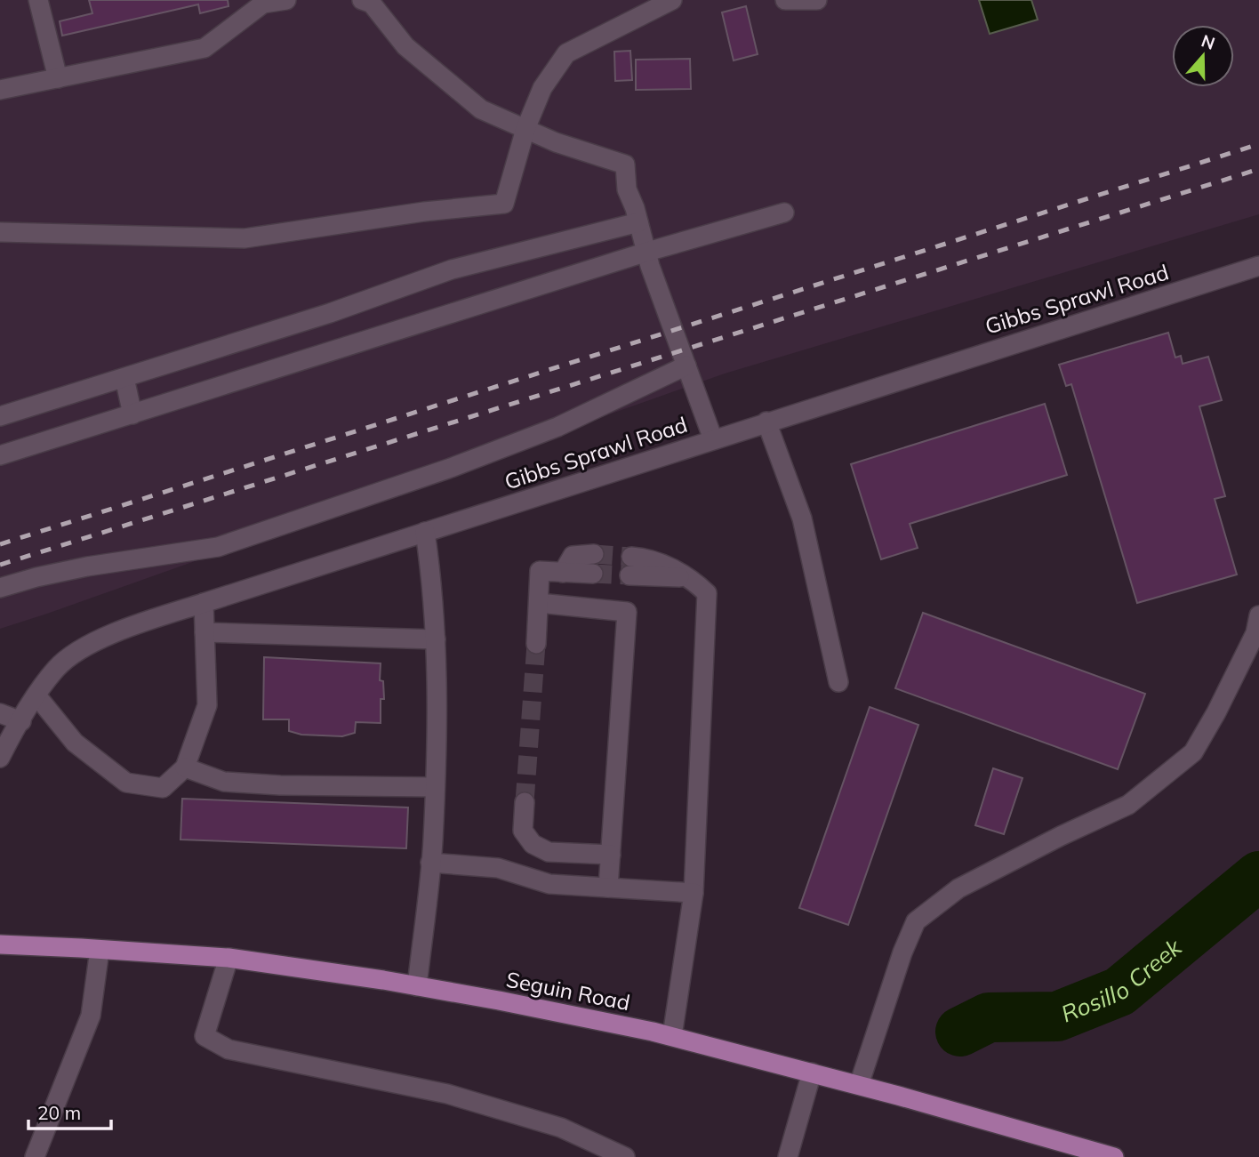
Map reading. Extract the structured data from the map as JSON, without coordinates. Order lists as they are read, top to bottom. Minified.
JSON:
{"streets":{"main road":["Seguin Road"],"street":["Gibbs Sprawl Road"]},"water":["Rosillo Creek"],"scale_bar":"20 m","north":"top"}
